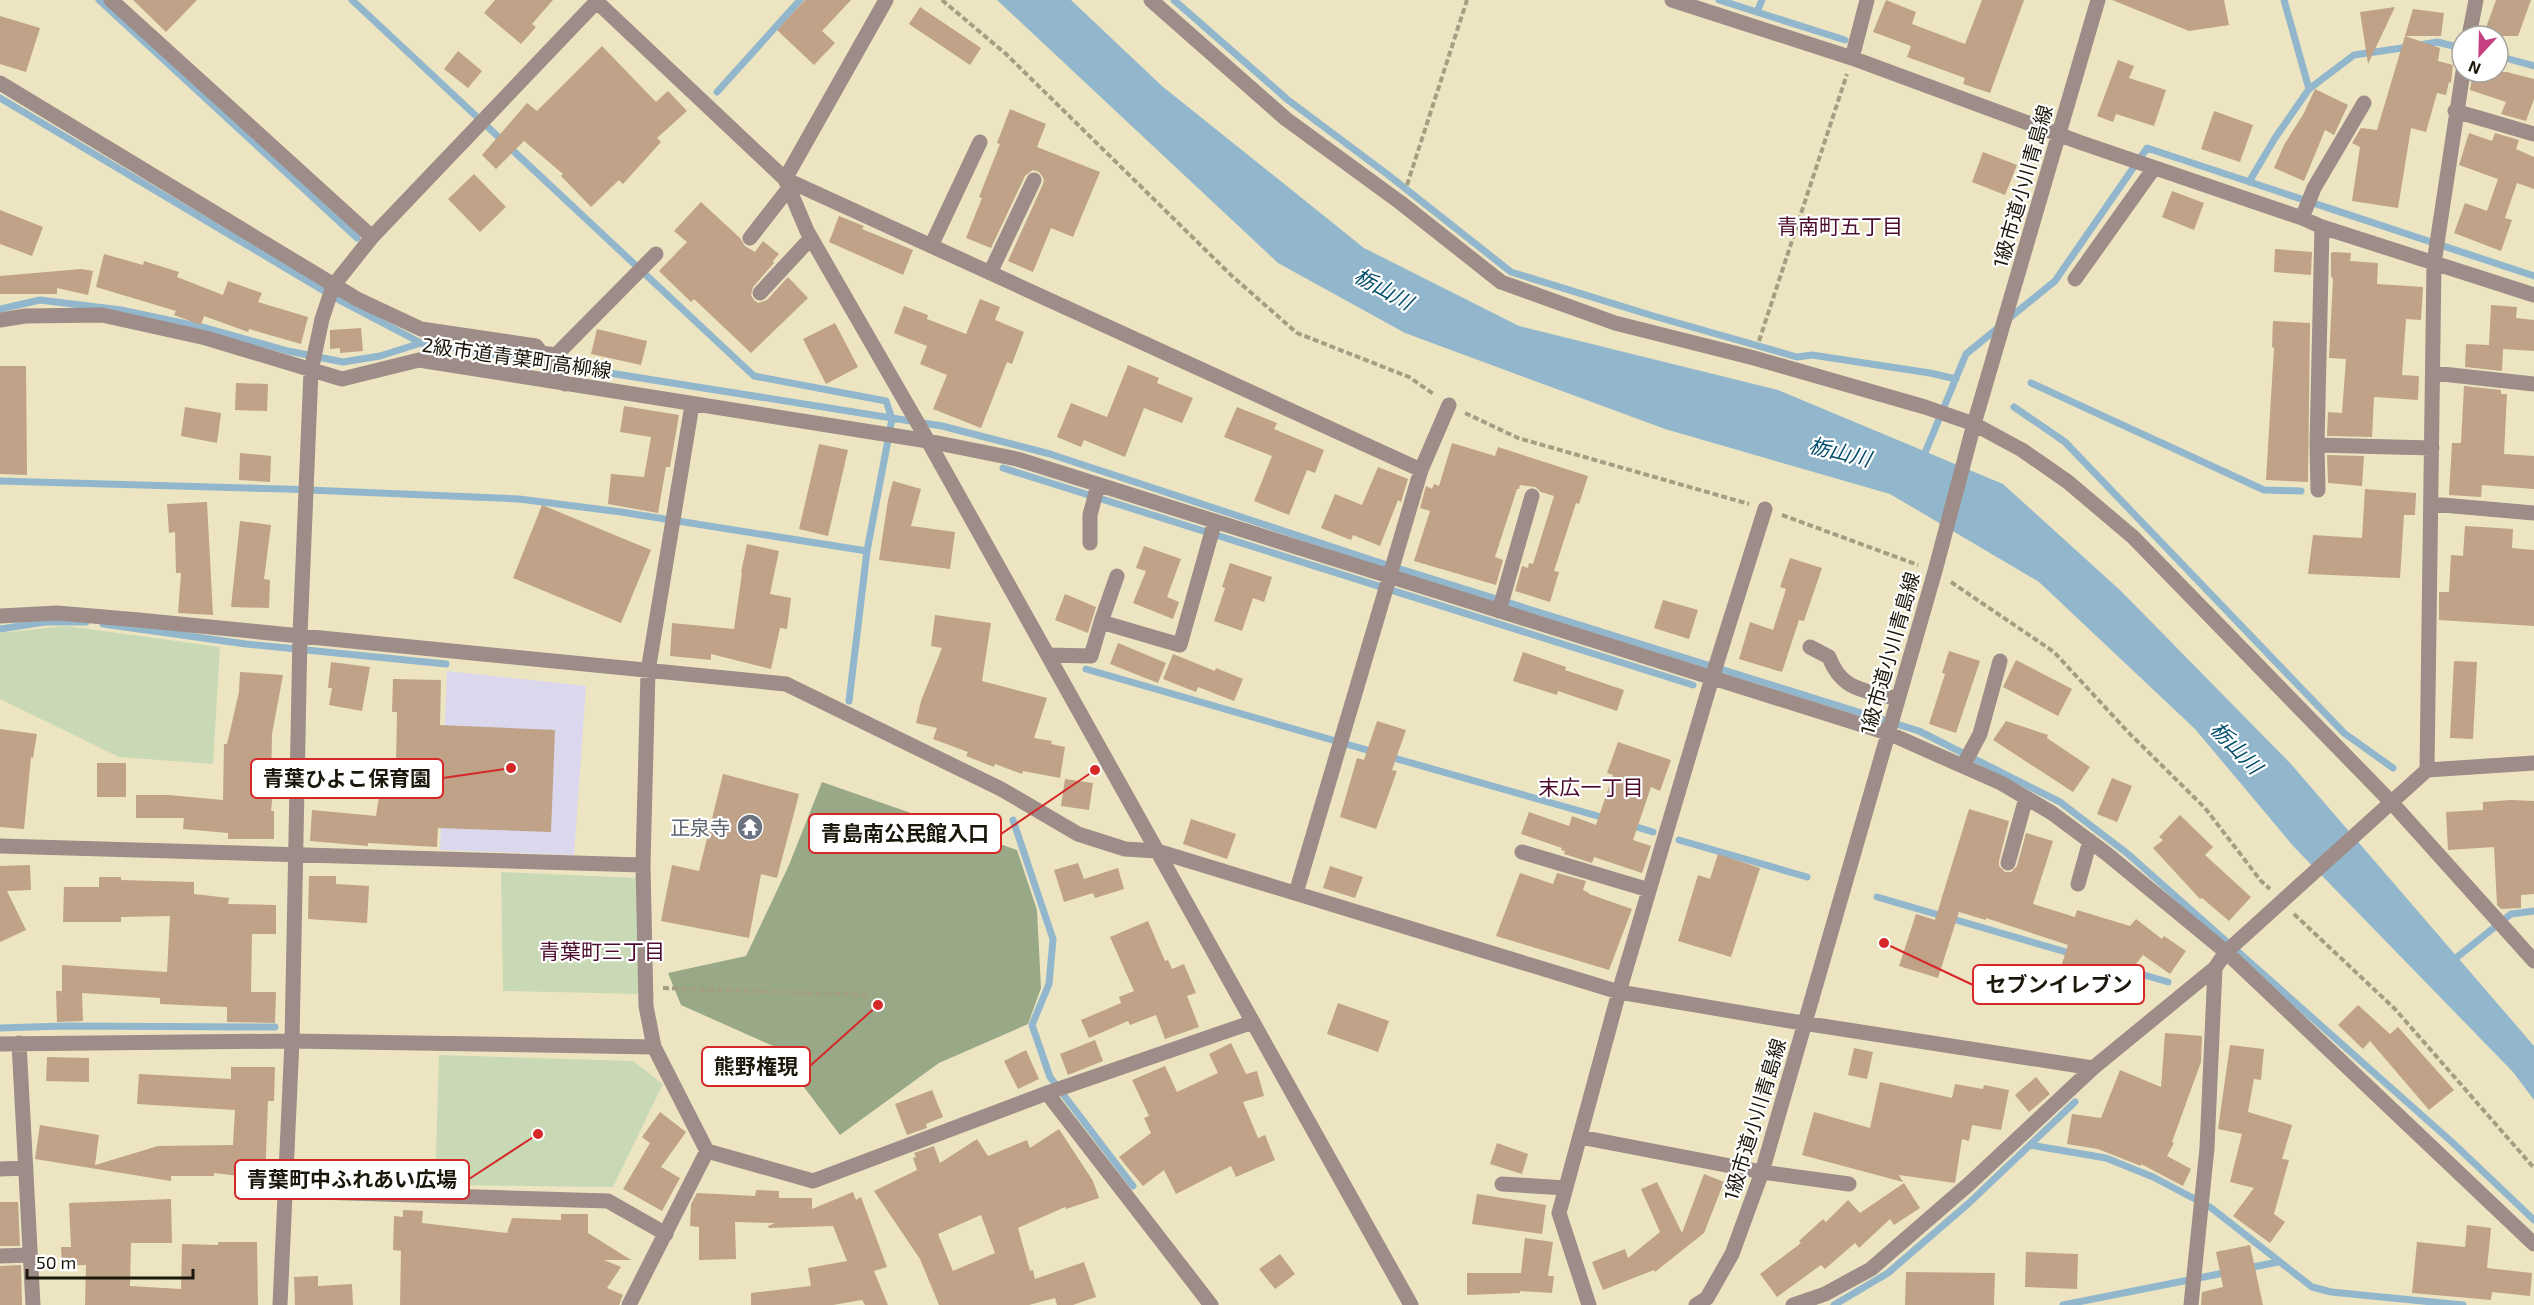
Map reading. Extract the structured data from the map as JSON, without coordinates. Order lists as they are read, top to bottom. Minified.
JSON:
{"streets":{"street":["1級市道小川青島線","2級市道青葉町高柳線"]},"crossings":[["1級市道小川青島線","2級市道青葉町高柳線"]],"districts":["青南町五丁目","末広一丁目","青葉町三丁目"],"water":["栃山川"],"places":{"other":["青葉ひよこ保育園","青島南公民館入口","セブンイレブン","熊野権現","青葉町中ふれあい広場"],"temple":["正泉寺"]},"scale_bar":"50 m","north":"bottom"}
